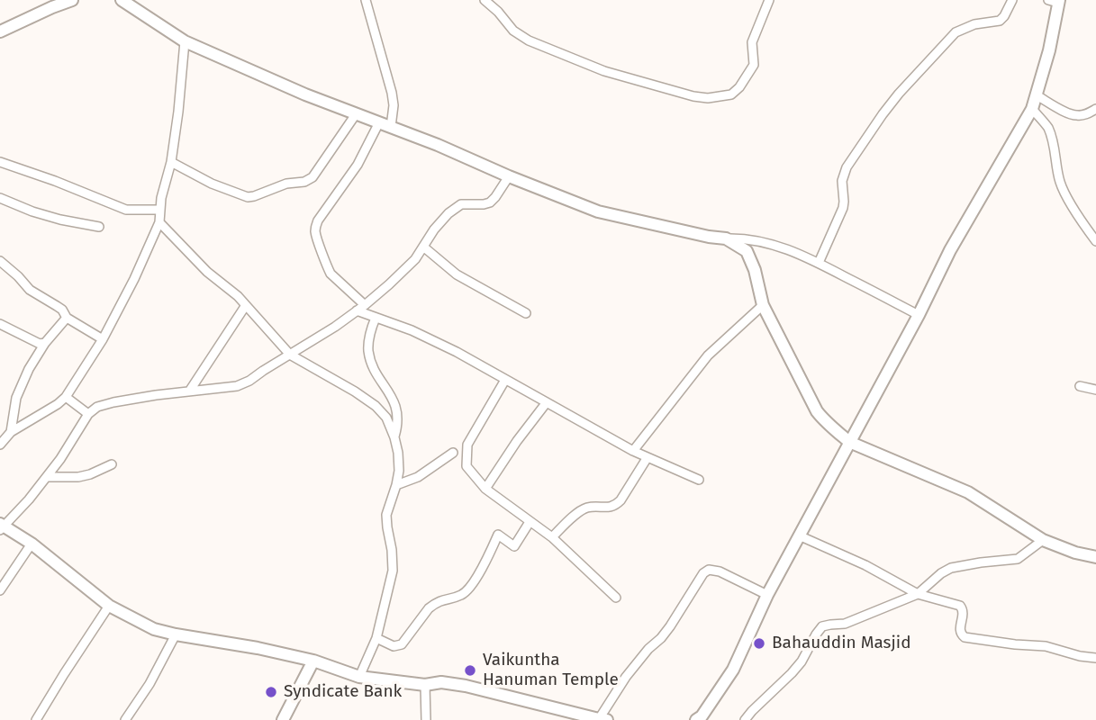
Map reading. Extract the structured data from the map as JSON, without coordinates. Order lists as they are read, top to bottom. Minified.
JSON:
{"places":["Bahauddin Masjid","Vaikuntha Hanuman Temple","Syndicate Bank"]}
